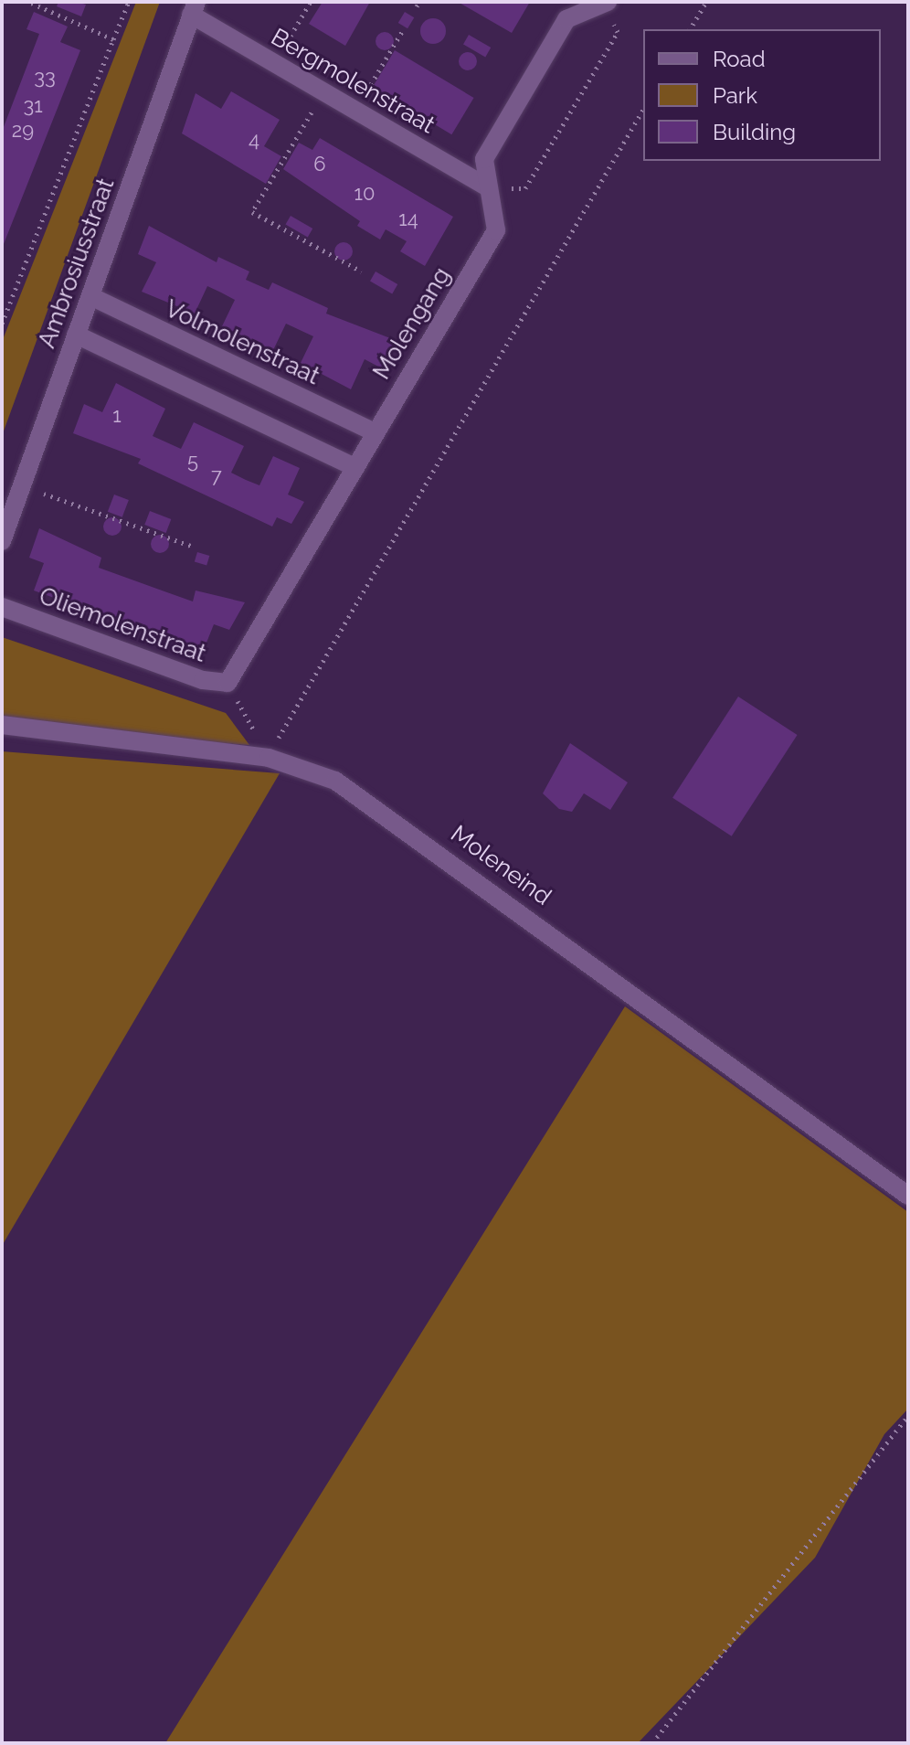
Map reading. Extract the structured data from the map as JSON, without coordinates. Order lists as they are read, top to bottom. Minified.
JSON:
{"streets":{"street":["Bergmolenstraat","Ambrosiusstraat","Molengang","Volmolenstraat","Oliemolenstraat","Moleneind"]},"crossings":[["Bergmolenstraat","Ambrosiusstraat"],["Bergmolenstraat","Molengang"],["Ambrosiusstraat","Volmolenstraat"],["Molengang","Volmolenstraat"],["Molengang","Oliemolenstraat"]],"house_numbers":["33","31","29","4","6","10","14","1","5","7"],"legend":["Road","Park","Building"]}
